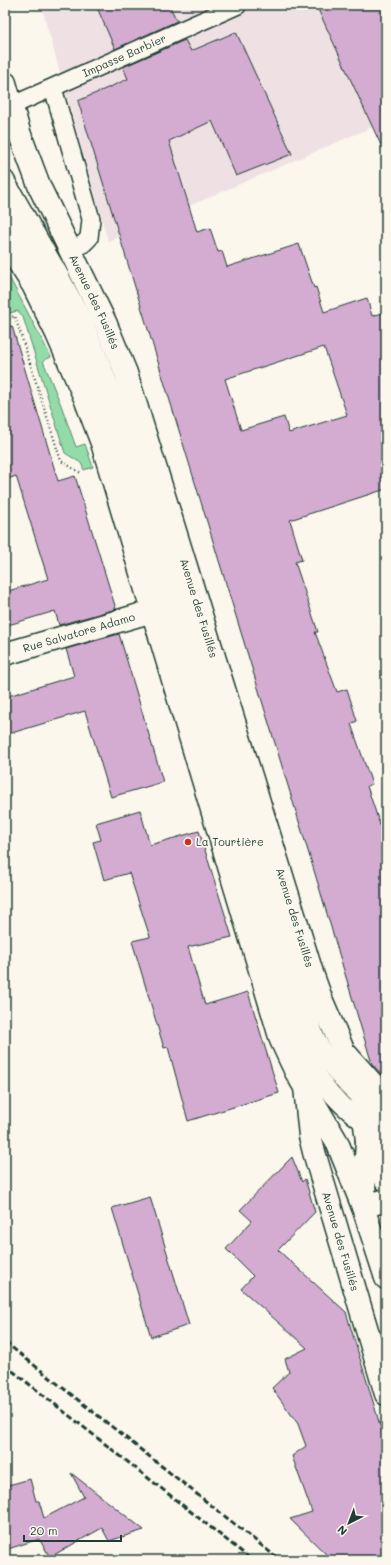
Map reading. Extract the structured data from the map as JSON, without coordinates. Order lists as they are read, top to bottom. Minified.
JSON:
{"streets":{"main road":["Avenue des Fusillés","Rue Salvatore Adamo"],"lane":["Impasse Barbier"]},"crossings":[["Impasse Barbier","Avenue des Fusillés"],["Avenue des Fusillés","Rue Salvatore Adamo"]],"places":["La Tourtière"],"scale_bar":"20 m","north":"bottom left"}
